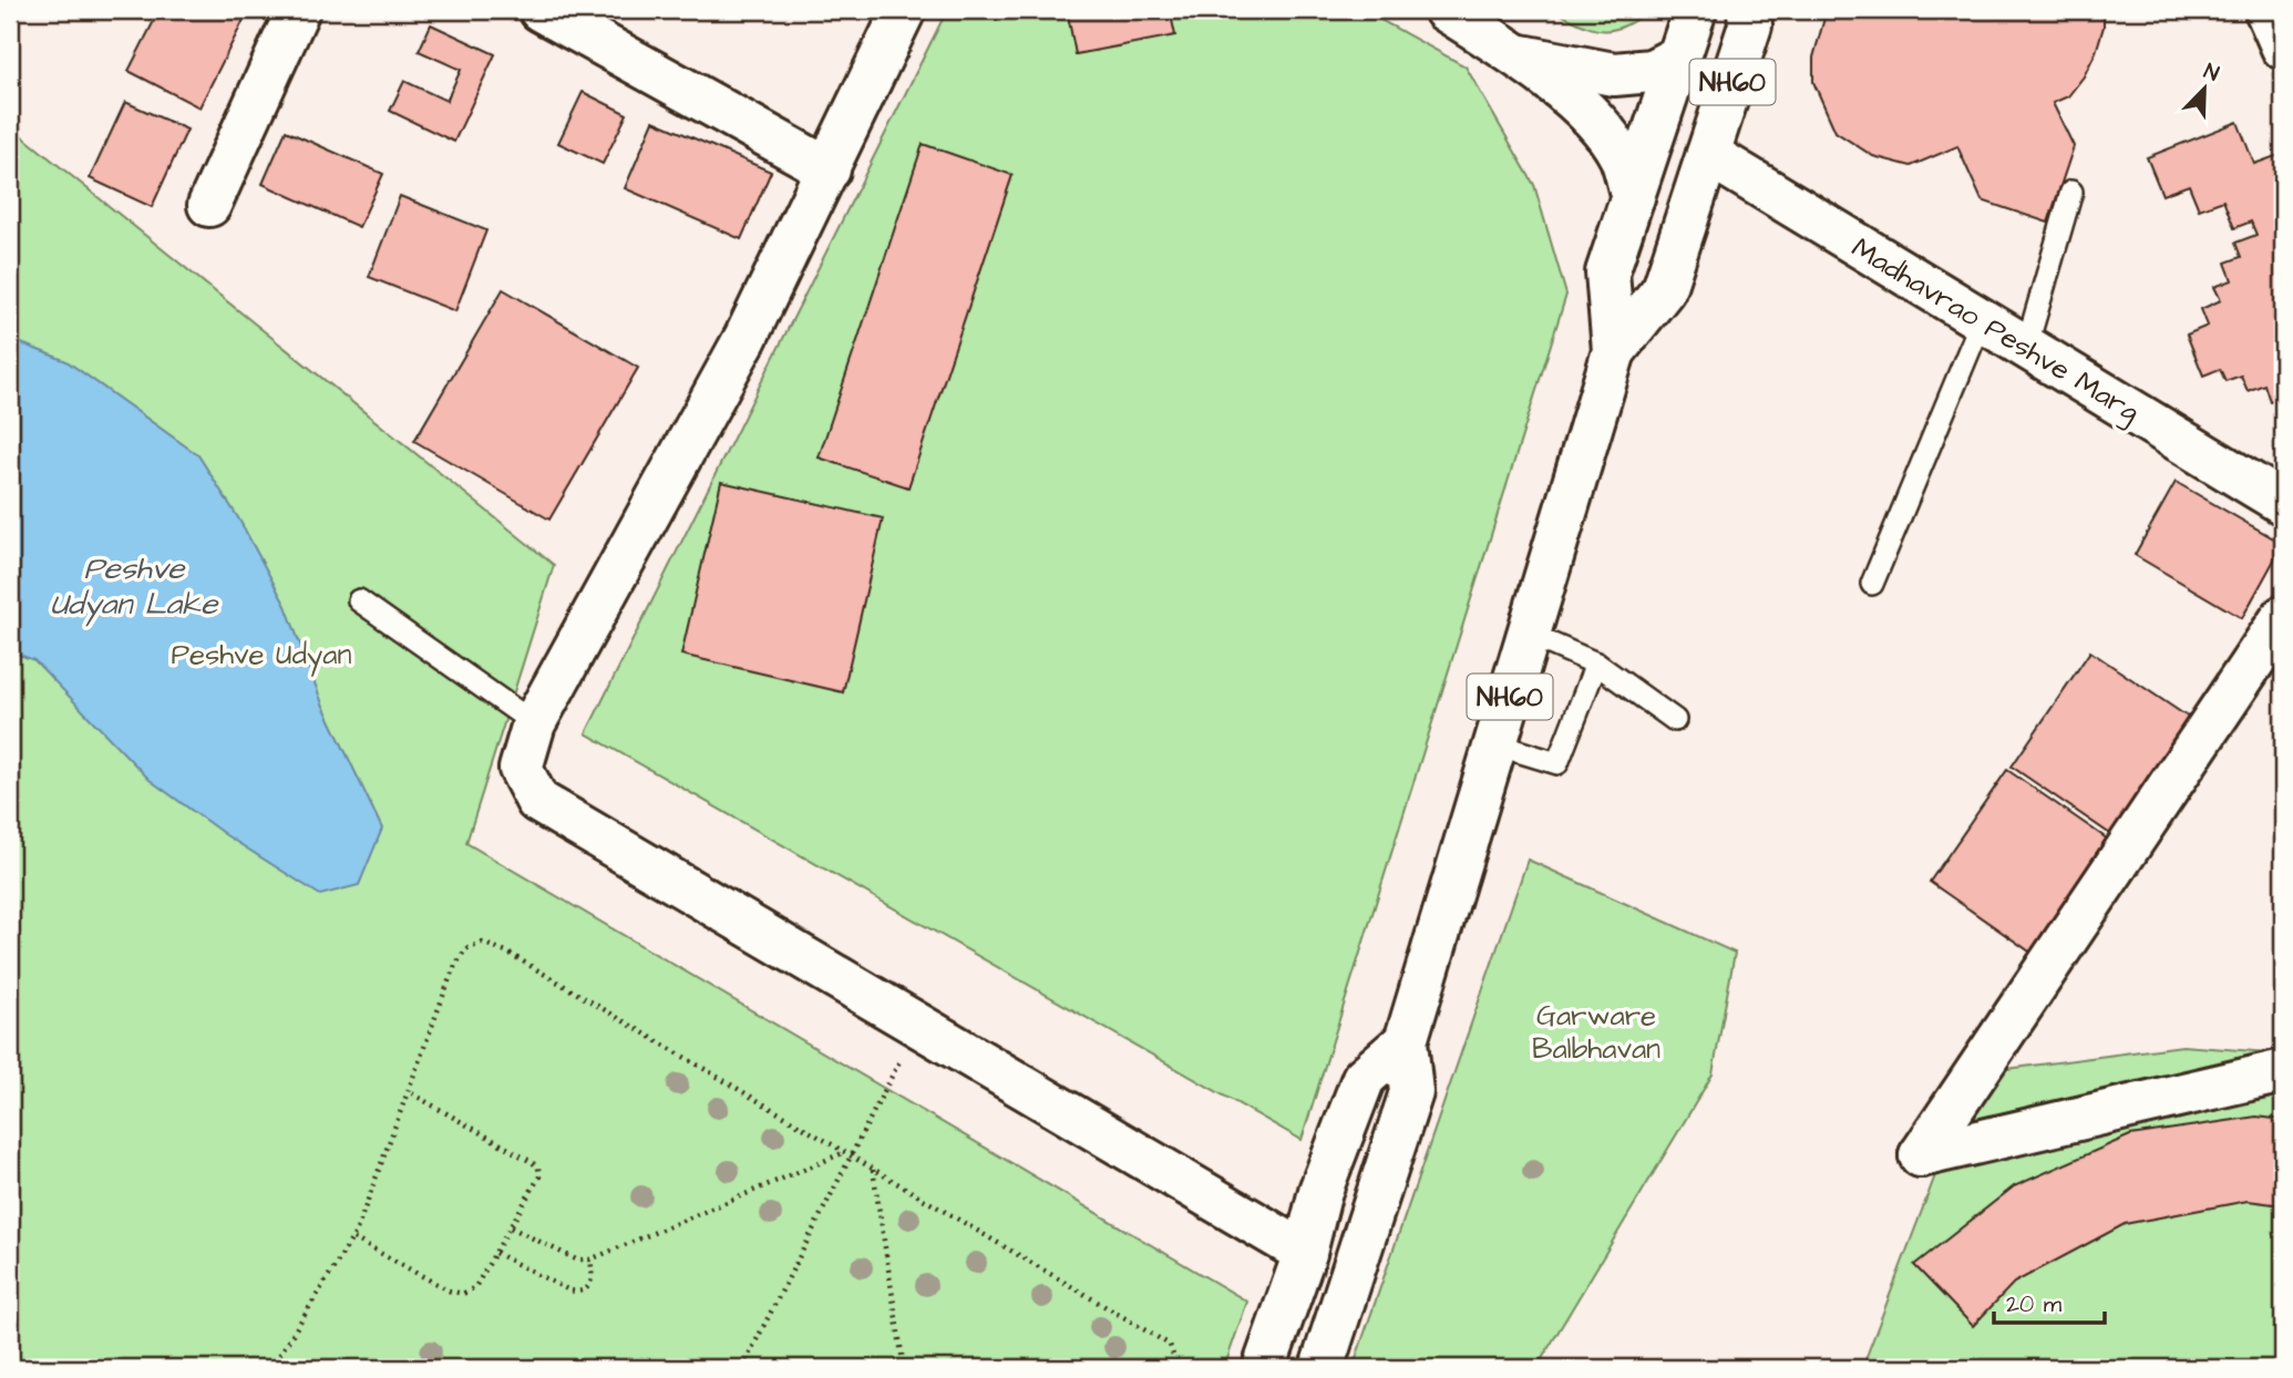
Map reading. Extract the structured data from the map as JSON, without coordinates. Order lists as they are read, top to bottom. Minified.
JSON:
{"streets":{"main road":["NH60","Madhavrao Peshve Marg"]},"crossings":[["NH60","Madhavrao Peshve Marg"]],"water":["Peshve Udyan Lake"],"parks":["Peshve Udyan","Garware Balbhavan"],"scale_bar":"20 m","north":"top right"}
